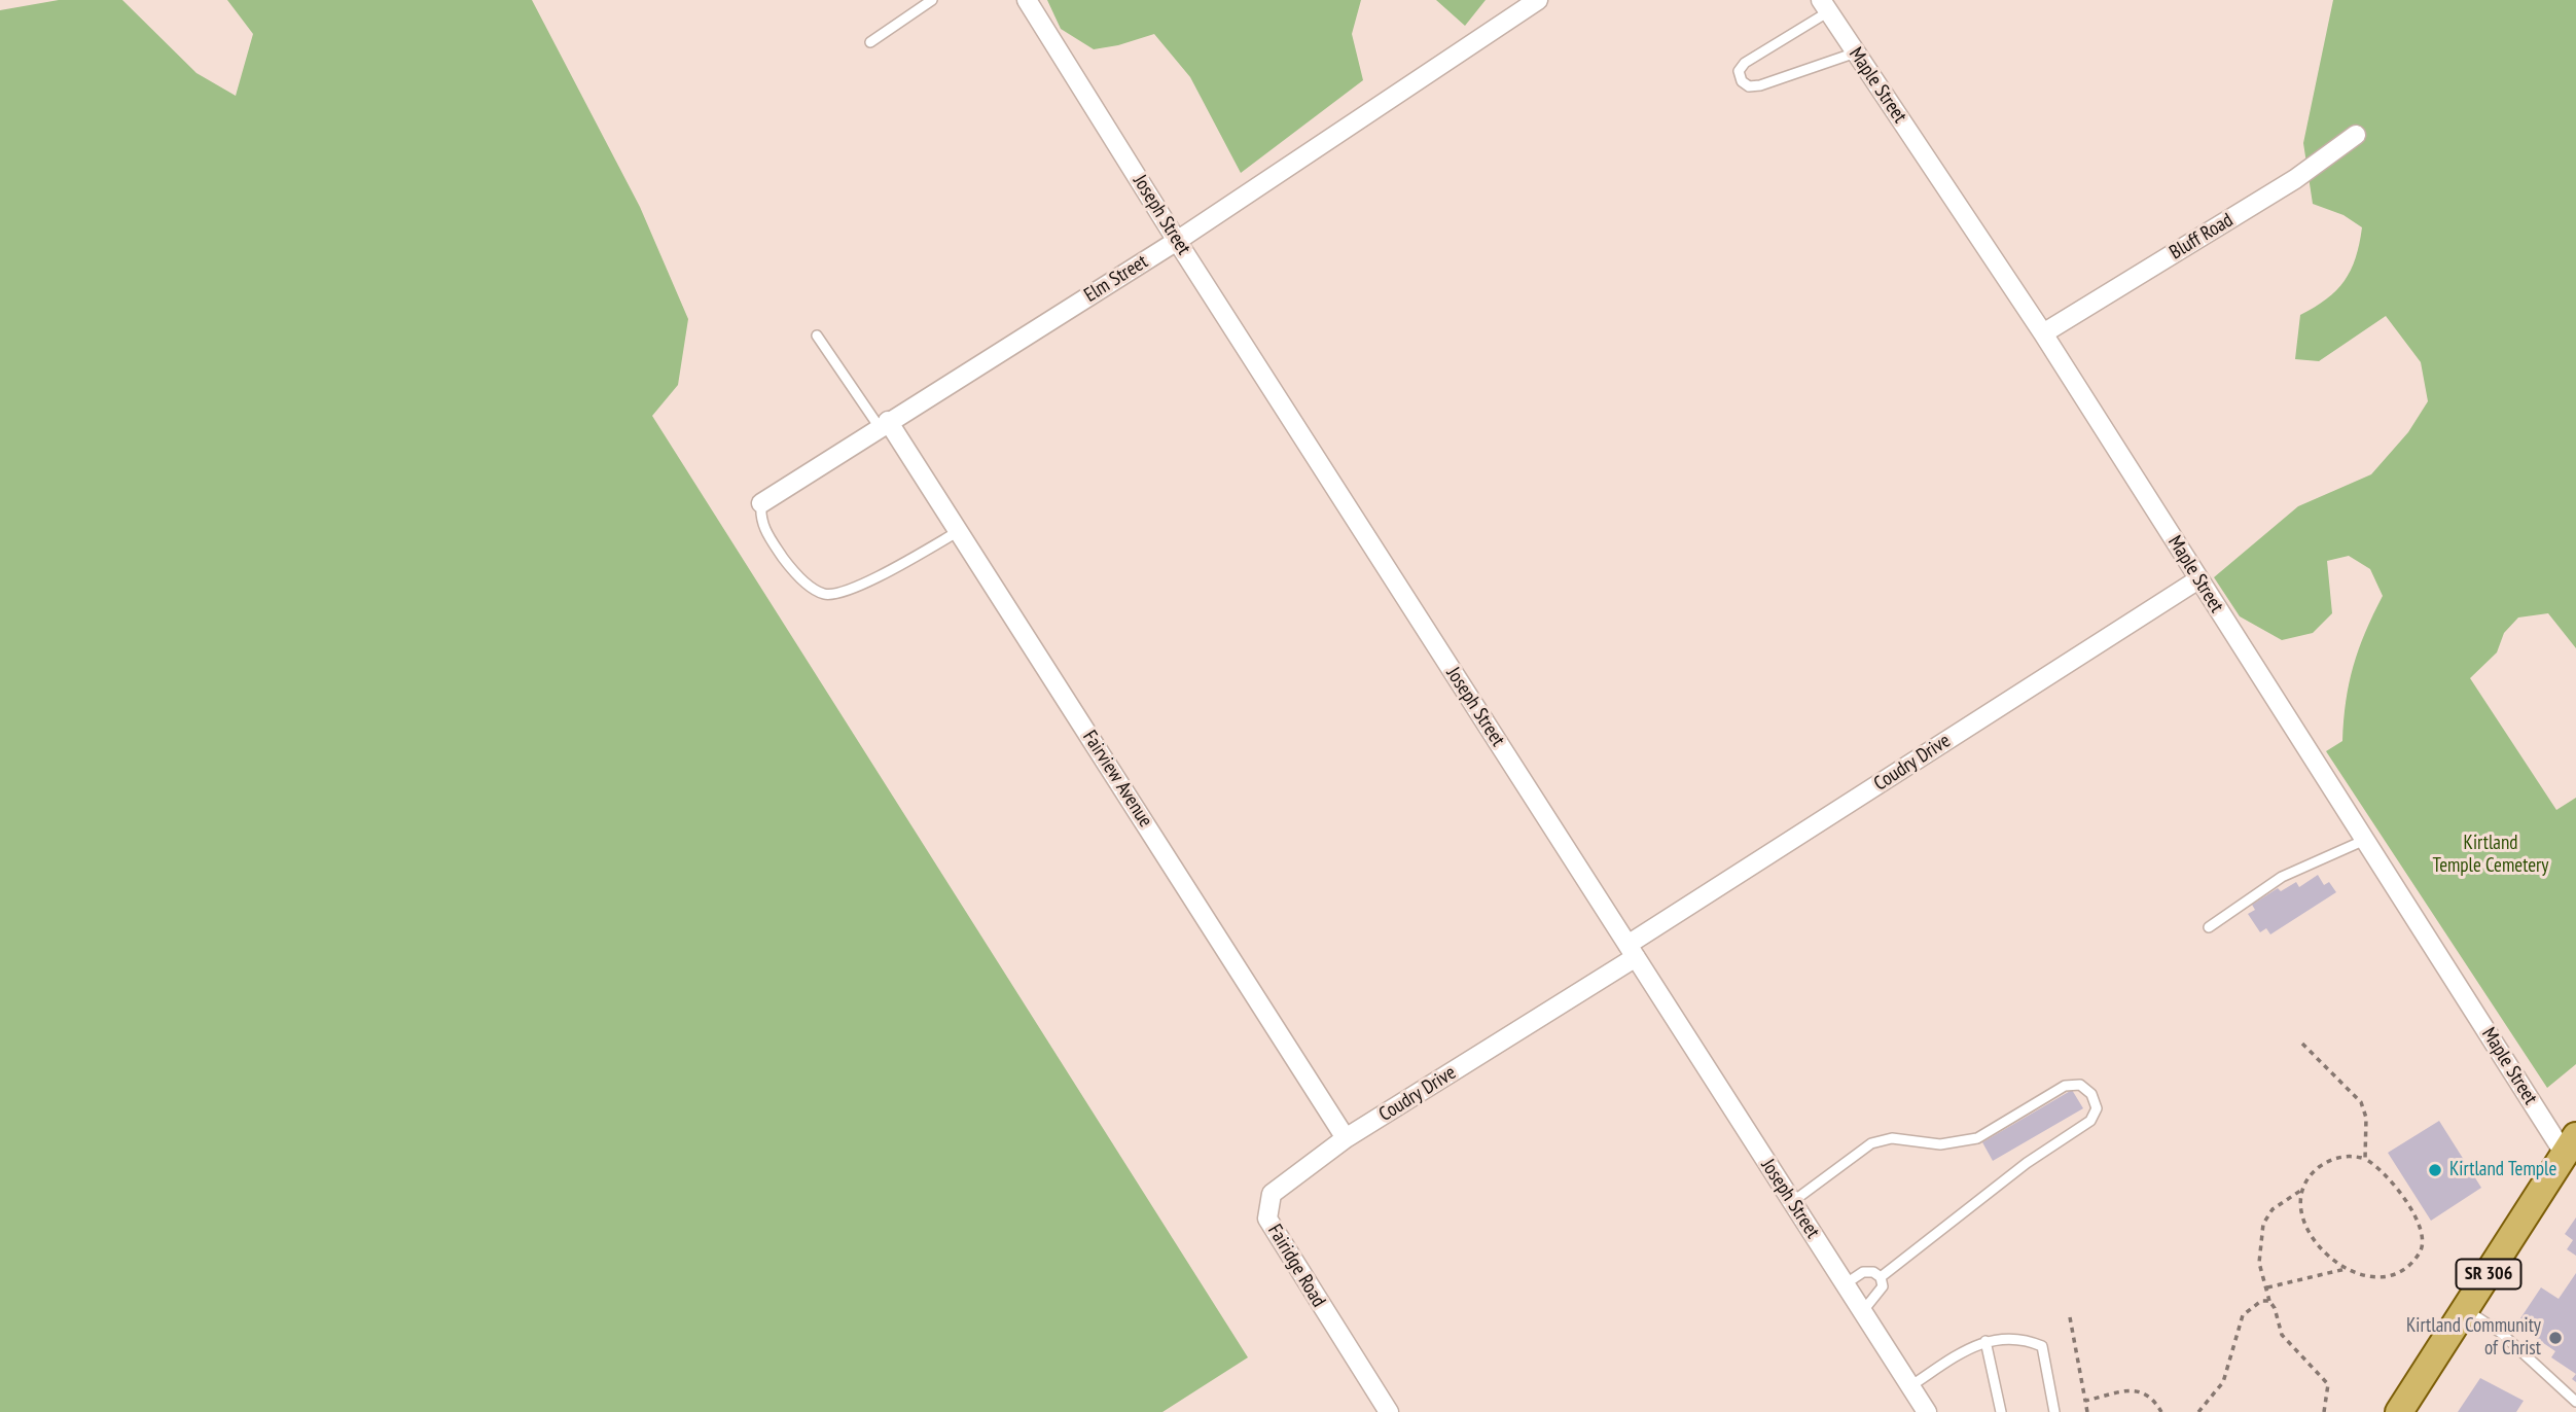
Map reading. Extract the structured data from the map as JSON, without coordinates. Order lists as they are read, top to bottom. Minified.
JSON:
{"streets":{"main road":["SR 306"],"street":["Maple Street","Joseph Street","Bluff Road","Elm Street","Coudry Drive","Fairview Avenue","Fairidge Road"]},"crossings":[["Maple Street","Bluff Road"],["Maple Street","Coudry Drive"],["Maple Street","SR 306"],["Joseph Street","Elm Street"],["Joseph Street","Coudry Drive"],["Elm Street","Fairview Avenue"],["Coudry Drive","Fairview Avenue"],["Coudry Drive","Fairidge Road"],["Fairview Avenue","Fairidge Road"]],"parks":["Kirtland Temple Cemetery"],"places":["Kirtland Temple","Kirtland Community of Christ"]}
